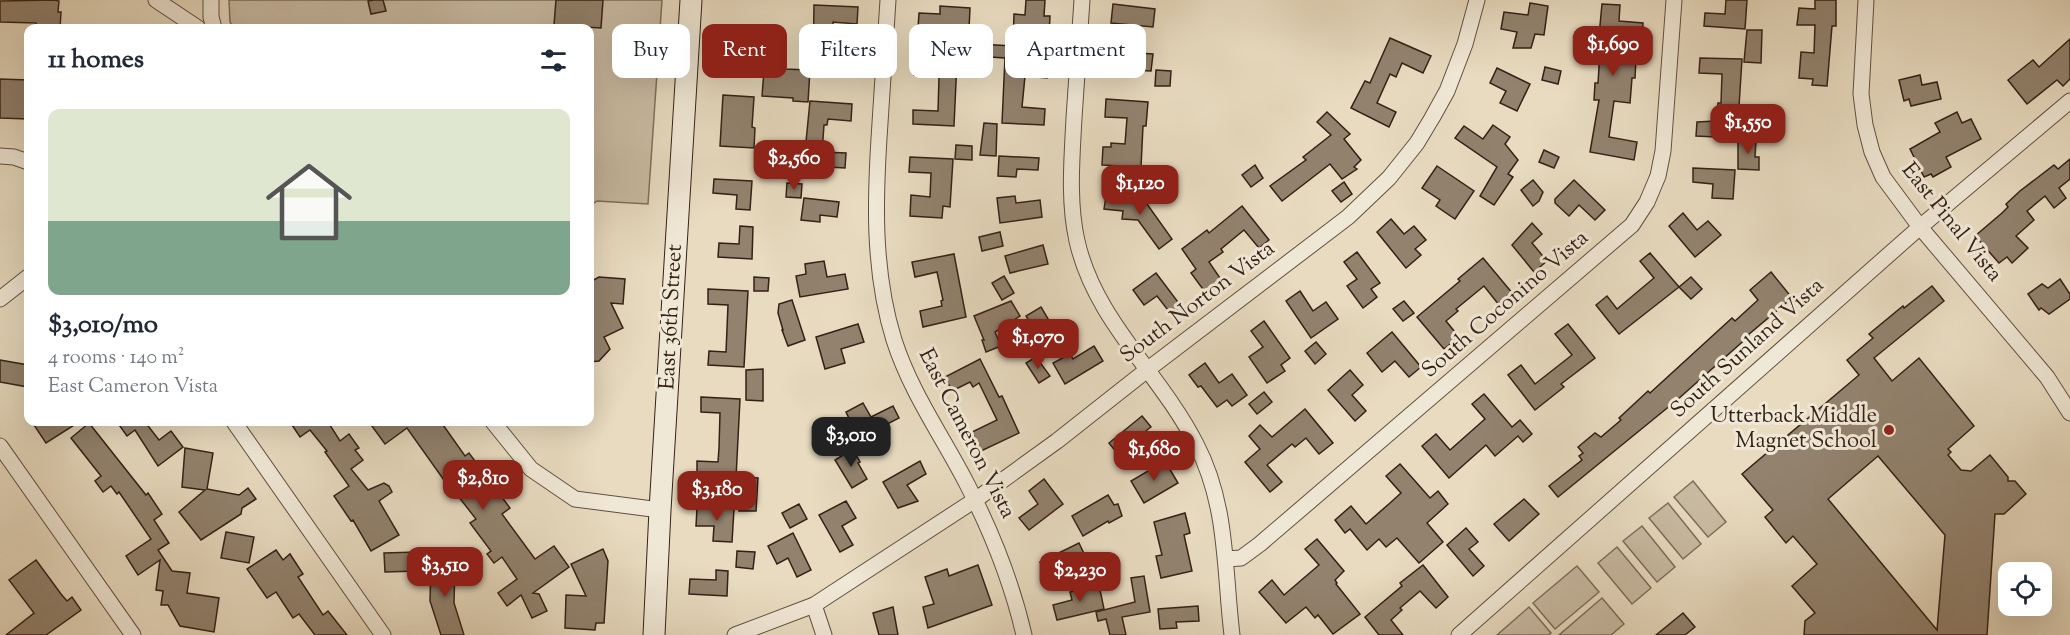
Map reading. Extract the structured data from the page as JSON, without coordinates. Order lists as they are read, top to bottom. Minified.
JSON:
{"streets":{"main road":["East 36th Street"],"street":["East Pinal Vista","South Norton Vista","South Coconino Vista","South Sunland Vista","East Cameron Vista"]},"crossings":[["East Pinal Vista","South Sunland Vista"],["South Norton Vista","East Cameron Vista"]],"places":["Utterback Middle Magnet School"],"page":{"chip":["Buy","Rent","Filters","New","Apartment"],"heading":"11 homes","price":["$1,690","$1,550","$2,560","$1,120","$1,070","$3,010","$1,680","$2,810","$3,180","$3,510","$2,230"],"list":[{"name":"$3,010/mo","note":"4 rooms · 140 m² · East Cameron Vista"}]}}
